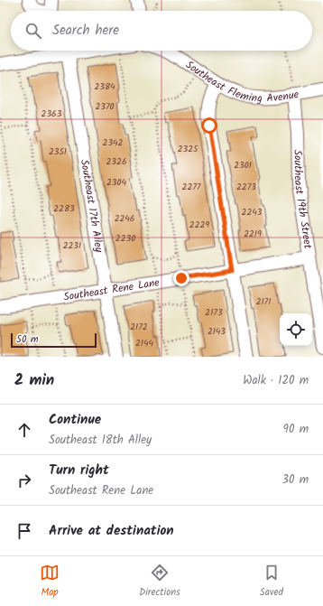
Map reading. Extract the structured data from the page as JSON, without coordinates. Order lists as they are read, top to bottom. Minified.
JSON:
{"streets":{"street":["Southeast Fleming Avenue","Southeast 19th Street","Southeast 17th Alley","Southeast Rene Lane"]},"crossings":[["Southeast Fleming Avenue","Southeast 19th Street"],["Southeast 19th Street","Southeast Rene Lane"],["Southeast 17th Alley","Southeast Rene Lane"]],"house_numbers":["2384","2370","2363","2342","2325","2351","2326","2301","2304","2277","2273","2283","2243","2246","2229","2219","2230","2231","2171","2173","2172","2143","2144"],"scale_bar":"50 m","page":{"search":"Search here","scale":"50 m","heading":["2 min","Walk · 120 m"],"list":[["Continue","Southeast 18th Alley","90 m"],["Turn right","Southeast Rene Lane","30 m"],"Arrive at destination"],"nav":["Map","Directions","Saved"]}}
